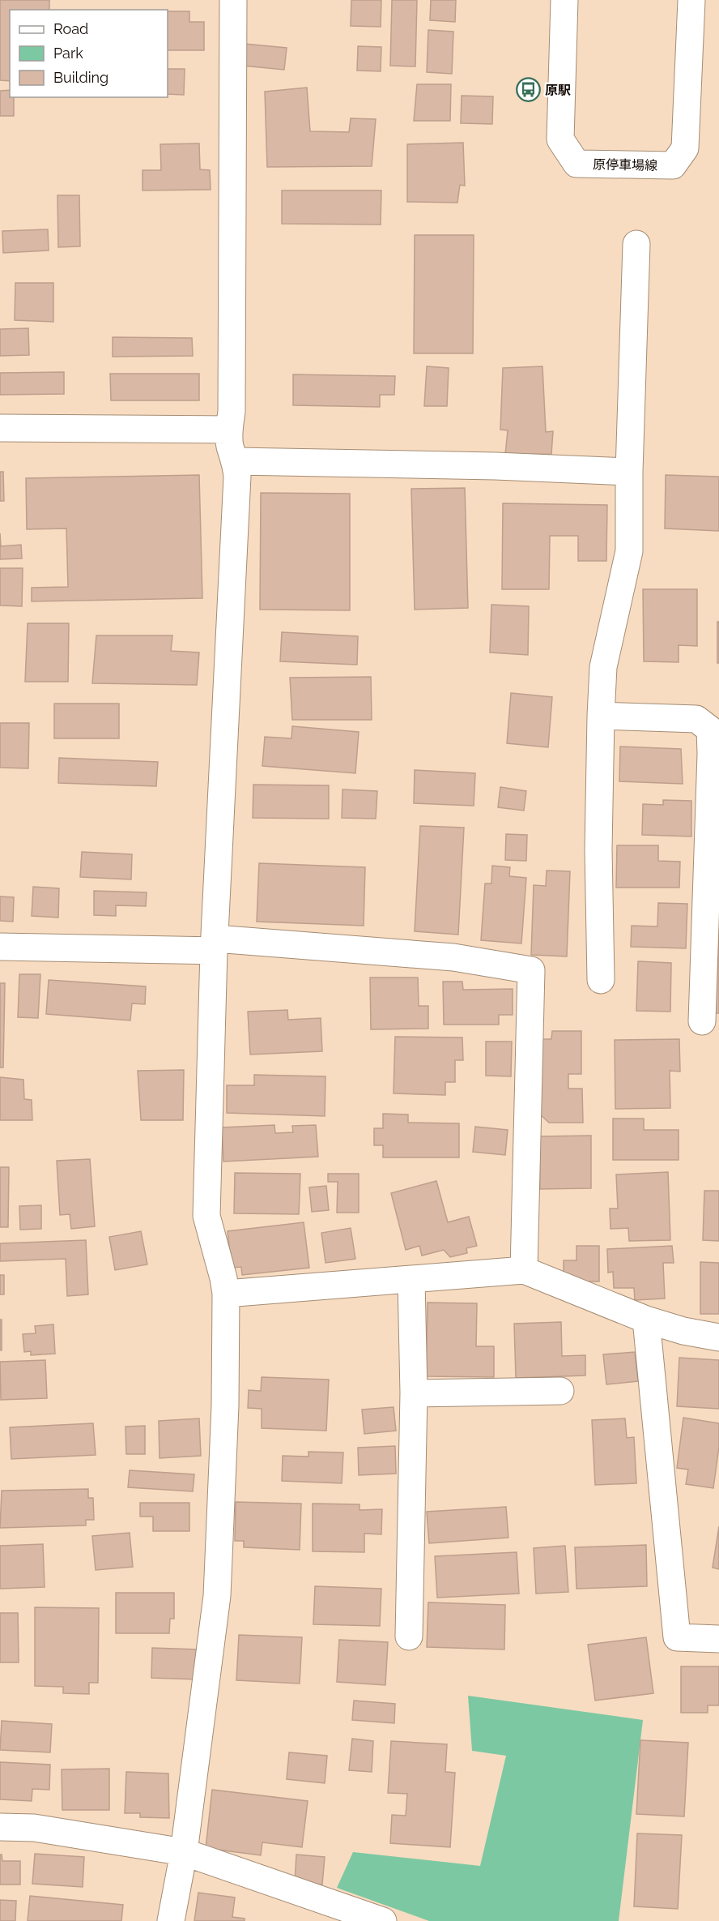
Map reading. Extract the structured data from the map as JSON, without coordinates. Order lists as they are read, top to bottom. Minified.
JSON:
{"streets":{"street":["原停車場線"]},"places":{"bus stop":["原駅"]},"legend":["Road","Park","Building"]}
